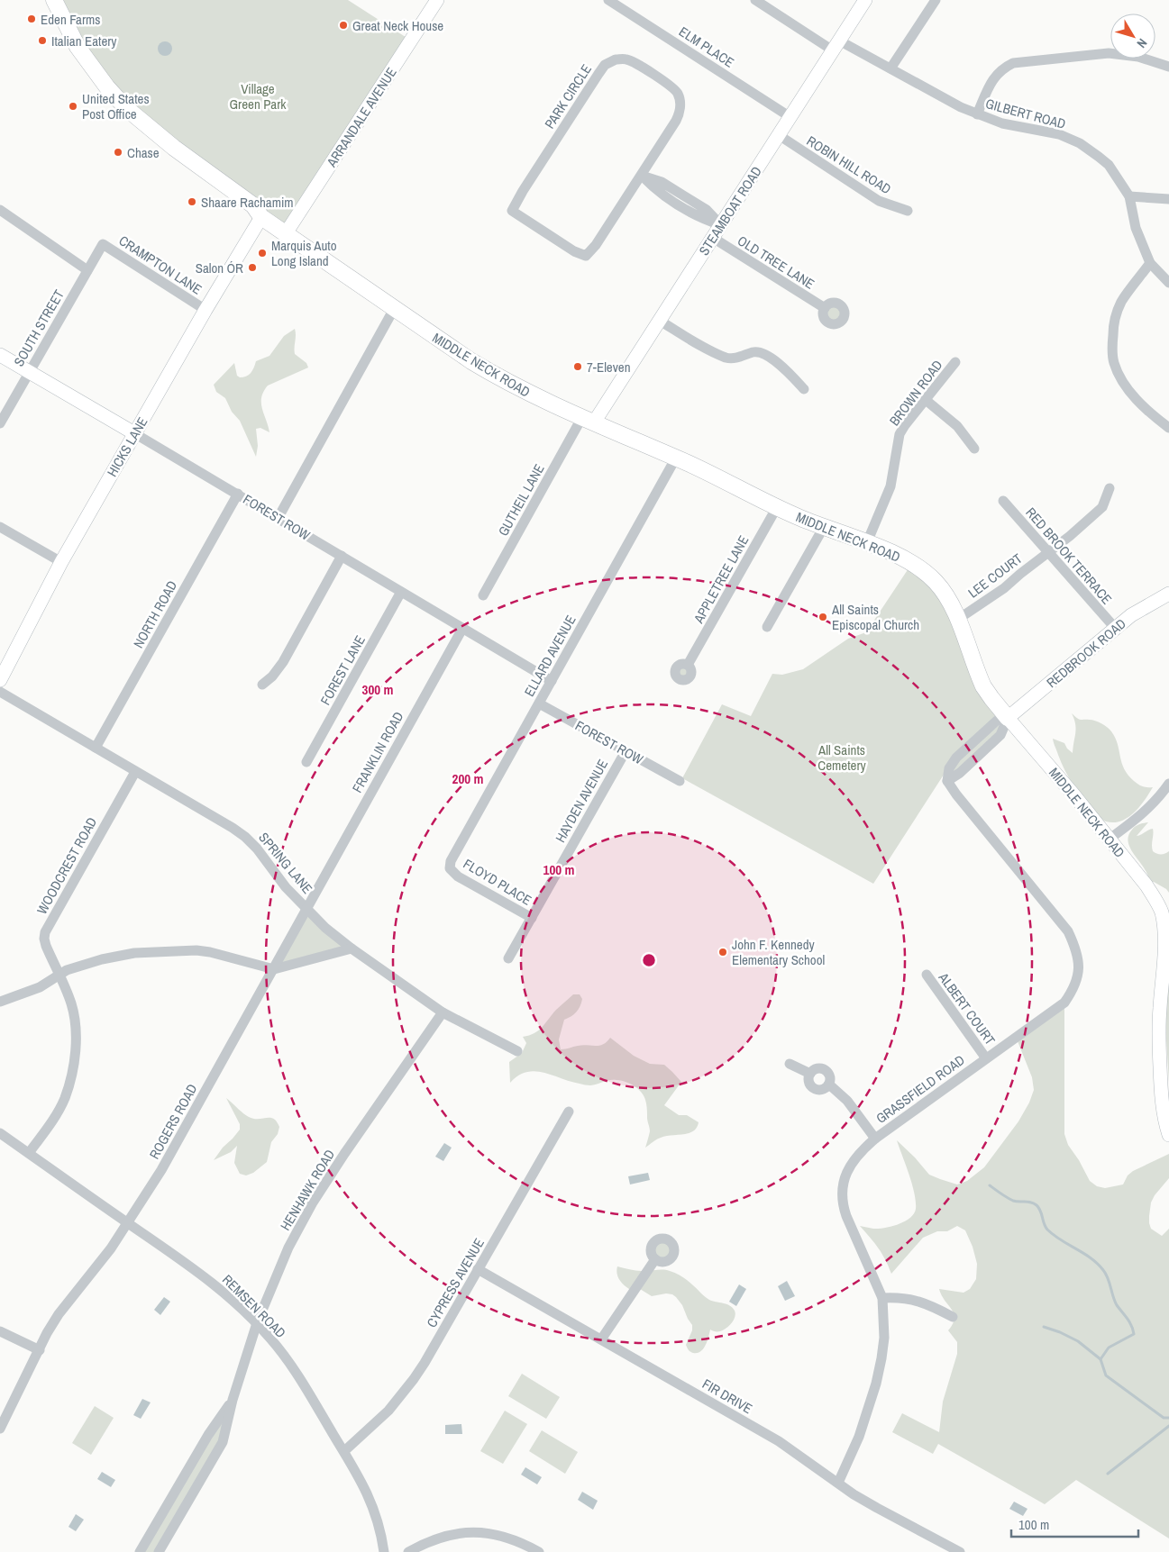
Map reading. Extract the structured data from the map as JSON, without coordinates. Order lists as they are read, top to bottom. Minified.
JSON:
{"streets":{"main road":["ARRANDALE AVENUE","STEAMBOAT ROAD","MIDDLE NECK ROAD","HICKS LANE","FOREST ROW","REDBROOK ROAD"],"street":["ELM PLACE","PARK CIRCLE","GILBERT ROAD","ROBIN HILL ROAD","OLD TREE LANE","CRAMPTON LANE","SOUTH STREET","BROWN ROAD","GUTHEIL LANE","RED BROOK TERRACE","LEE COURT","APPLETREE LANE","NORTH ROAD","ELLARD AVENUE","FOREST LANE","FRANKLIN ROAD","HAYDEN AVENUE","SPRING LANE","WOODCREST ROAD","FLOYD PLACE","ALBERT COURT","GRASSFIELD ROAD","ROGERS ROAD","HENHAWK ROAD","CYPRESS AVENUE","REMSEN ROAD","FIR DRIVE"]},"crossings":[["ELM PLACE","STEAMBOAT ROAD"],["GILBERT ROAD","STEAMBOAT ROAD"],["ARRANDALE AVENUE","MIDDLE NECK ROAD"],["ROBIN HILL ROAD","STEAMBOAT ROAD"],["STEAMBOAT ROAD","OLD TREE LANE"],["STEAMBOAT ROAD","MIDDLE NECK ROAD"],["STEAMBOAT ROAD","GUTHEIL LANE"],["CRAMPTON LANE","SOUTH STREET"],["CRAMPTON LANE","HICKS LANE"],["SOUTH STREET","FOREST ROW"],["MIDDLE NECK ROAD","BROWN ROAD"],["MIDDLE NECK ROAD","HICKS LANE"],["MIDDLE NECK ROAD","GUTHEIL LANE"],["MIDDLE NECK ROAD","LEE COURT"],["MIDDLE NECK ROAD","APPLETREE LANE"],["MIDDLE NECK ROAD","REDBROOK ROAD"],["MIDDLE NECK ROAD","ELLARD AVENUE"],["MIDDLE NECK ROAD","GRASSFIELD ROAD"],["HICKS LANE","FOREST ROW"],["FOREST ROW","NORTH ROAD"],["FOREST ROW","ELLARD AVENUE"],["FOREST ROW","FOREST LANE"],["FOREST ROW","FRANKLIN ROAD"],["FOREST ROW","HAYDEN AVENUE"],["RED BROOK TERRACE","LEE COURT"],["RED BROOK TERRACE","REDBROOK ROAD"],["NORTH ROAD","SPRING LANE"],["REDBROOK ROAD","GRASSFIELD ROAD"],["ELLARD AVENUE","FLOYD PLACE"],["FRANKLIN ROAD","ROGERS ROAD"],["HAYDEN AVENUE","FLOYD PLACE"],["SPRING LANE","WOODCREST ROAD"],["SPRING LANE","ROGERS ROAD"],["SPRING LANE","HENHAWK ROAD"],["WOODCREST ROAD","REMSEN ROAD"],["ALBERT COURT","GRASSFIELD ROAD"],["GRASSFIELD ROAD","FIR DRIVE"],["ROGERS ROAD","REMSEN ROAD"],["HENHAWK ROAD","REMSEN ROAD"],["CYPRESS AVENUE","REMSEN ROAD"],["CYPRESS AVENUE","FIR DRIVE"]],"parks":["Village Green Park","All Saints Cemetery"],"places":["Eden Farms","Great Neck House","Italian Eatery","United States Post Office","Chase","Shaare Rachamim","Marquis Auto Long Island","Salon ÓR","7-Eleven","All Saints Episcopal Church","John F. Kennedy Elementary School"],"scale_bar":"100 m","north":"bottom right","rings":["300 m","200 m","100 m"]}
